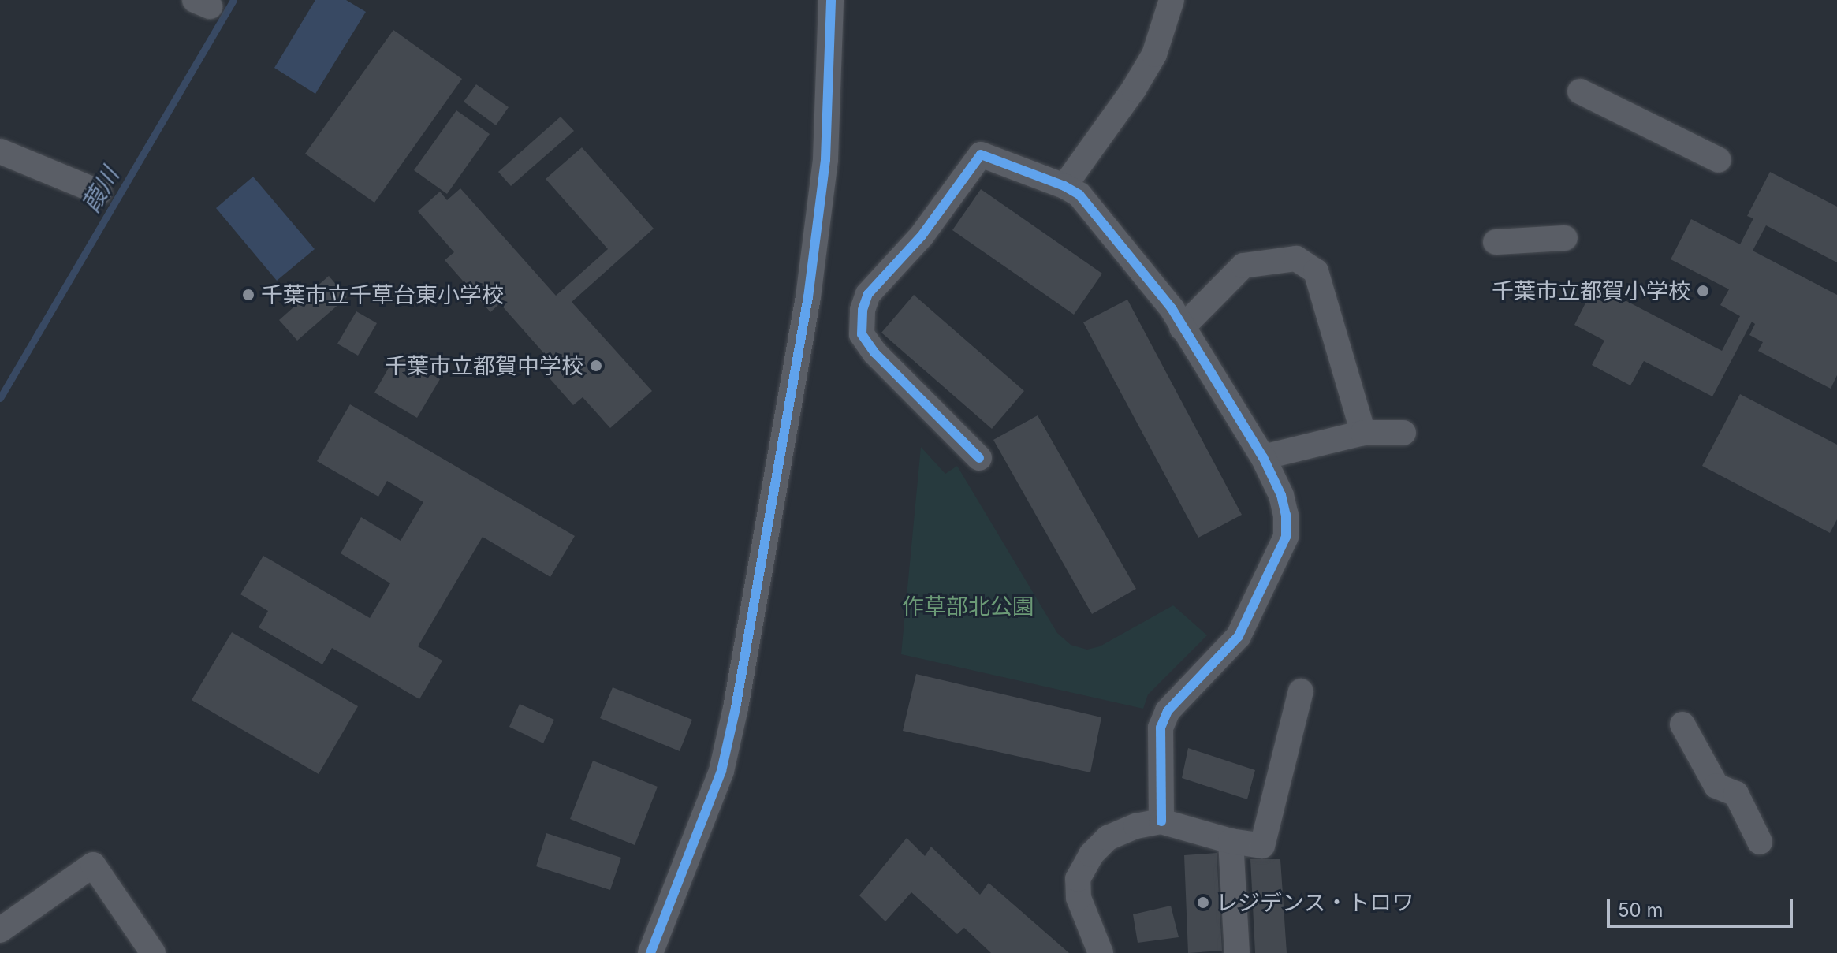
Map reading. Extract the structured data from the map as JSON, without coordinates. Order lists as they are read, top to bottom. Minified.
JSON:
{"water":["葭川"],"parks":["作草部北公園"],"places":["千葉市立都賀小学校","千葉市立千草台東小学校","千葉市立都賀中学校","レジデンス・トロワ"],"scale_bar":"50 m"}
